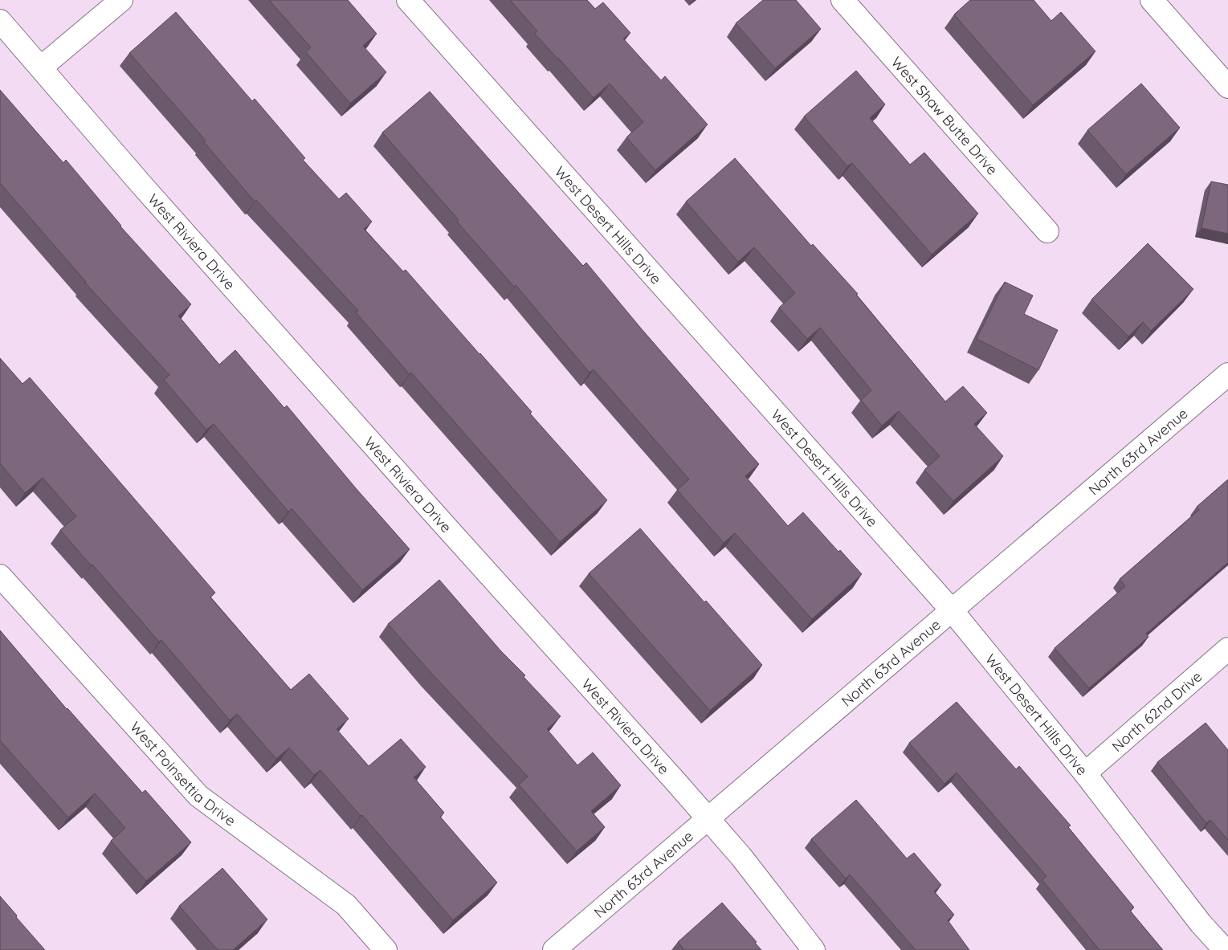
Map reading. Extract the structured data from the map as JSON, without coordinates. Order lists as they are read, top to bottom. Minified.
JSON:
{"streets":{"street":["West Shaw Butte Drive","West Desert Hills Drive","West Riviera Drive","North 63rd Avenue","North 62nd Drive","West Poinsettia Drive"]},"crossings":[["West Desert Hills Drive","North 63rd Avenue"],["West Desert Hills Drive","North 62nd Drive"],["West Riviera Drive","North 63rd Avenue"]]}
